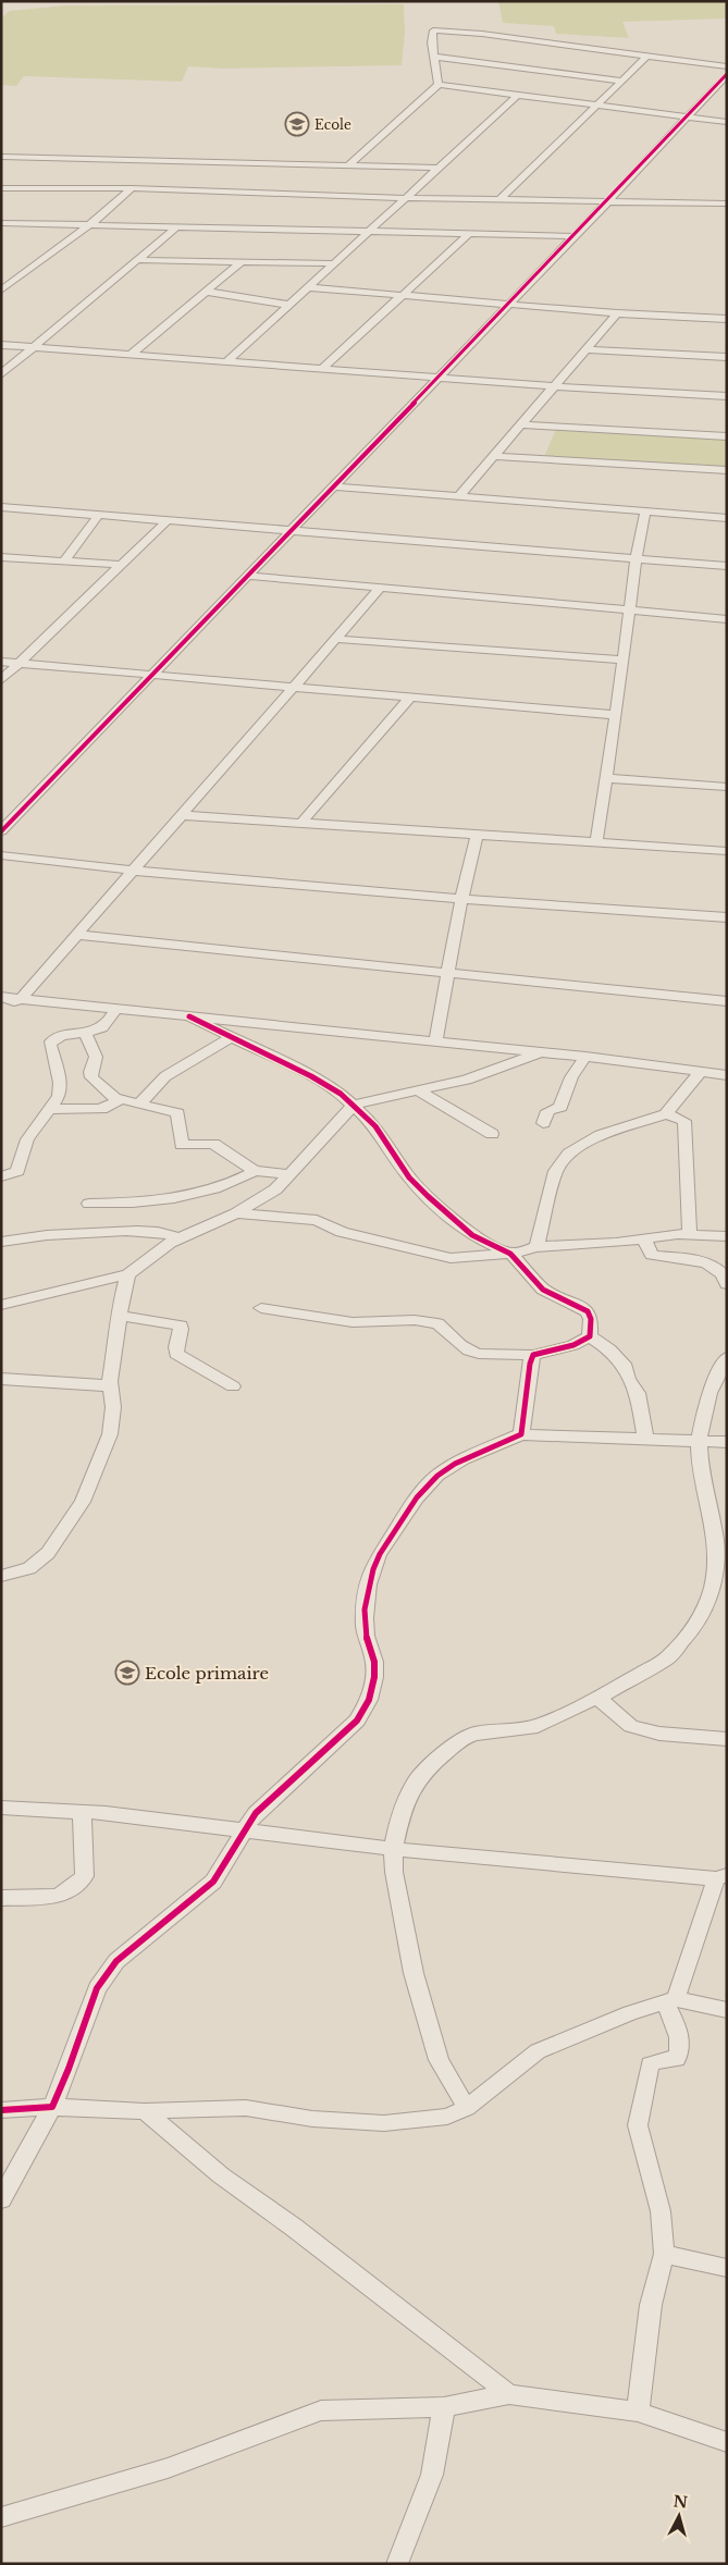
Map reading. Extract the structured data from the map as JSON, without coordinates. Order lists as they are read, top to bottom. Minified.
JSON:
{"places":{"school or university":["Ecole","Ecole primaire"]},"north":"top"}
